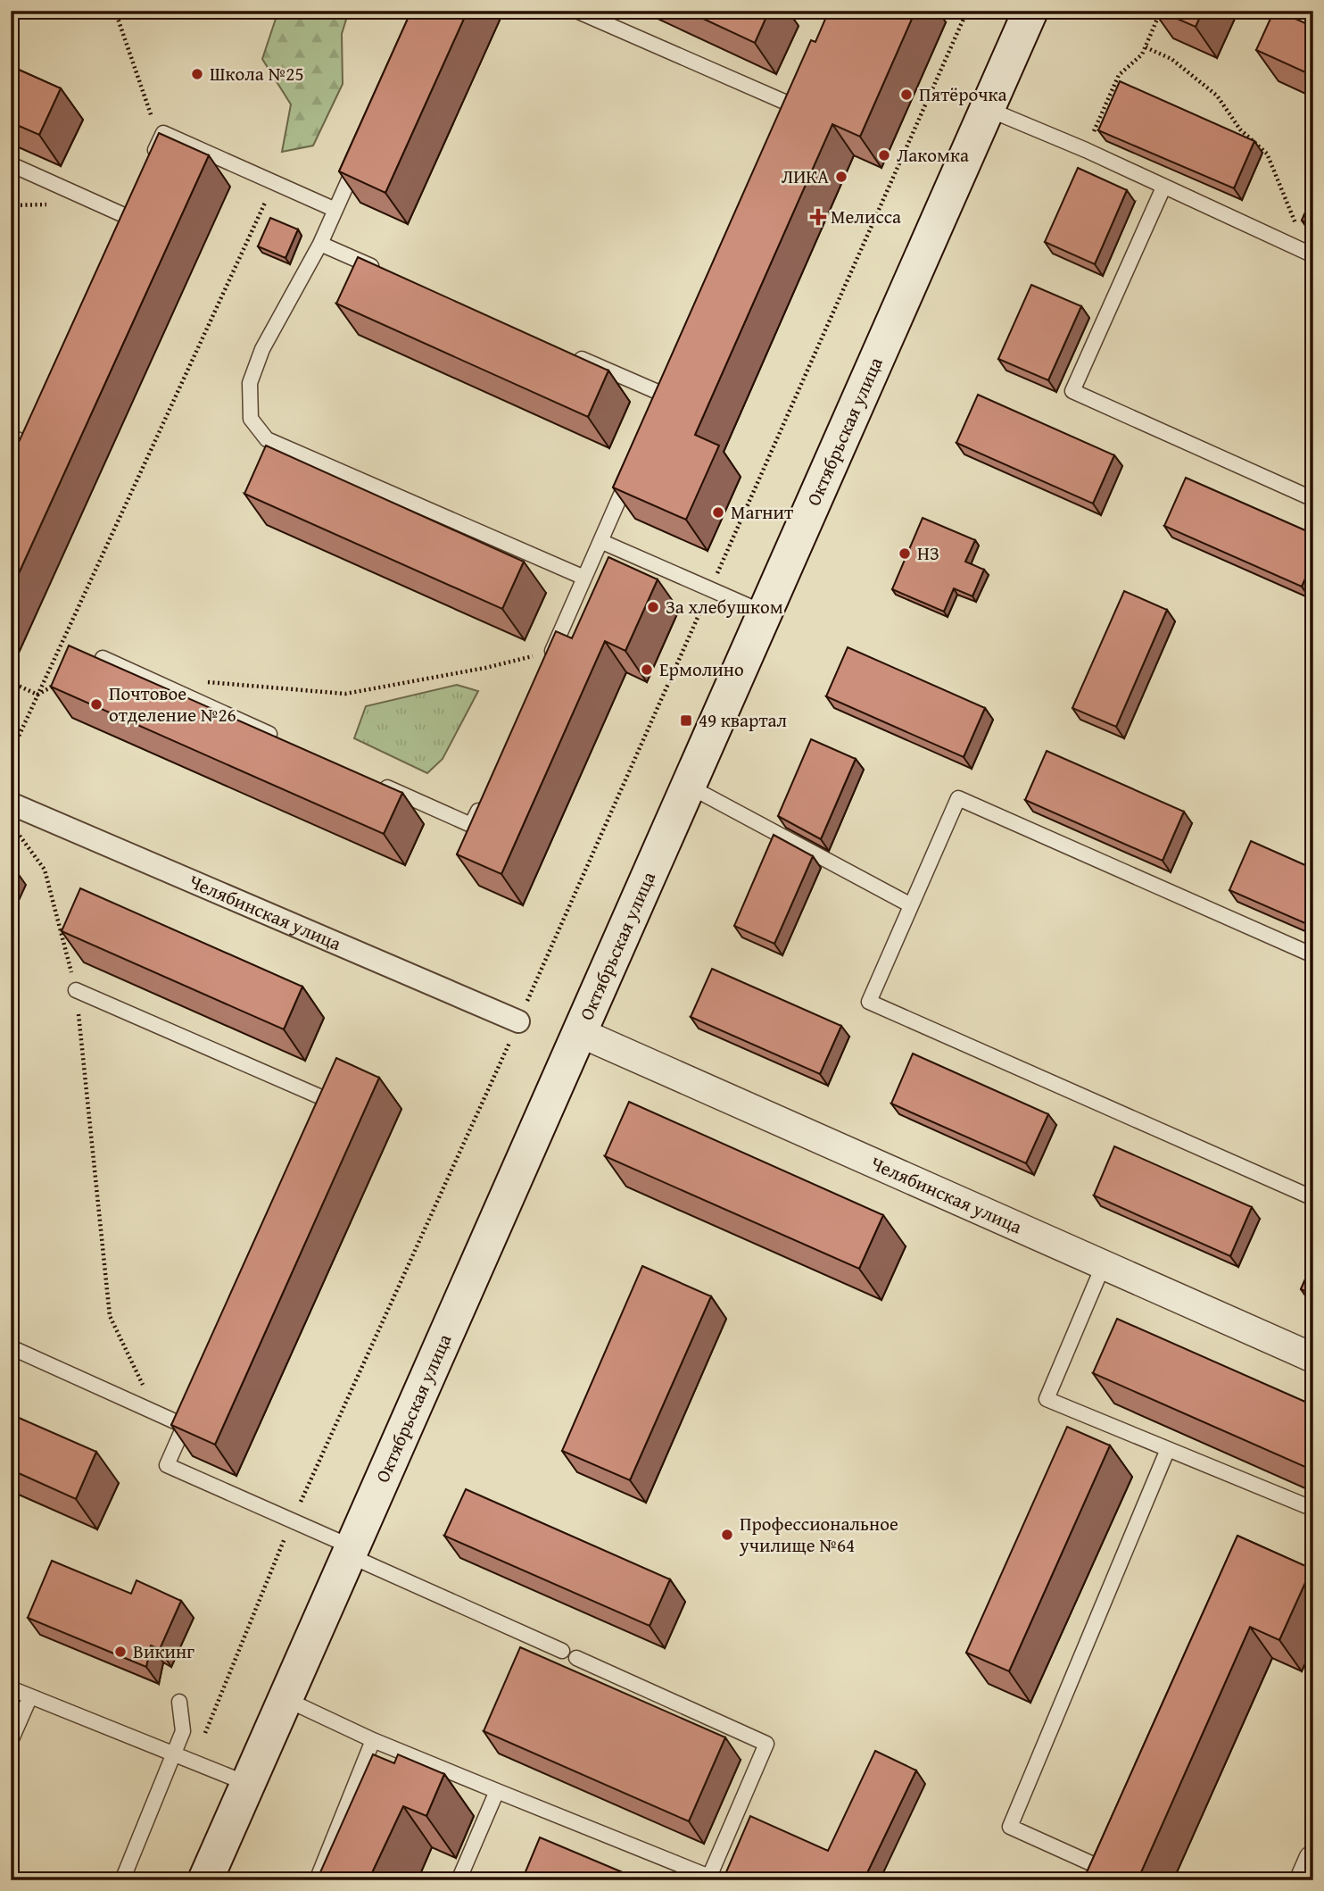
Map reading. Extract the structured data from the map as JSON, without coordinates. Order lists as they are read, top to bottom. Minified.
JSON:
{"streets":{"main road":["Октябрьская улица"],"street":["Челябинская улица"]},"crossings":[["Октябрьская улица","Челябинская улица"]],"places":{"other":["Школа №25","Пятёрочка","Лакомка","ЛИКА","Магнит","НЗ","За хлебушком","Ермолино","Почтовое отделение №26","Профессиональное училище №64","Викинг"],"health":["Мелисса"],"transit":["49 квартал"]}}
